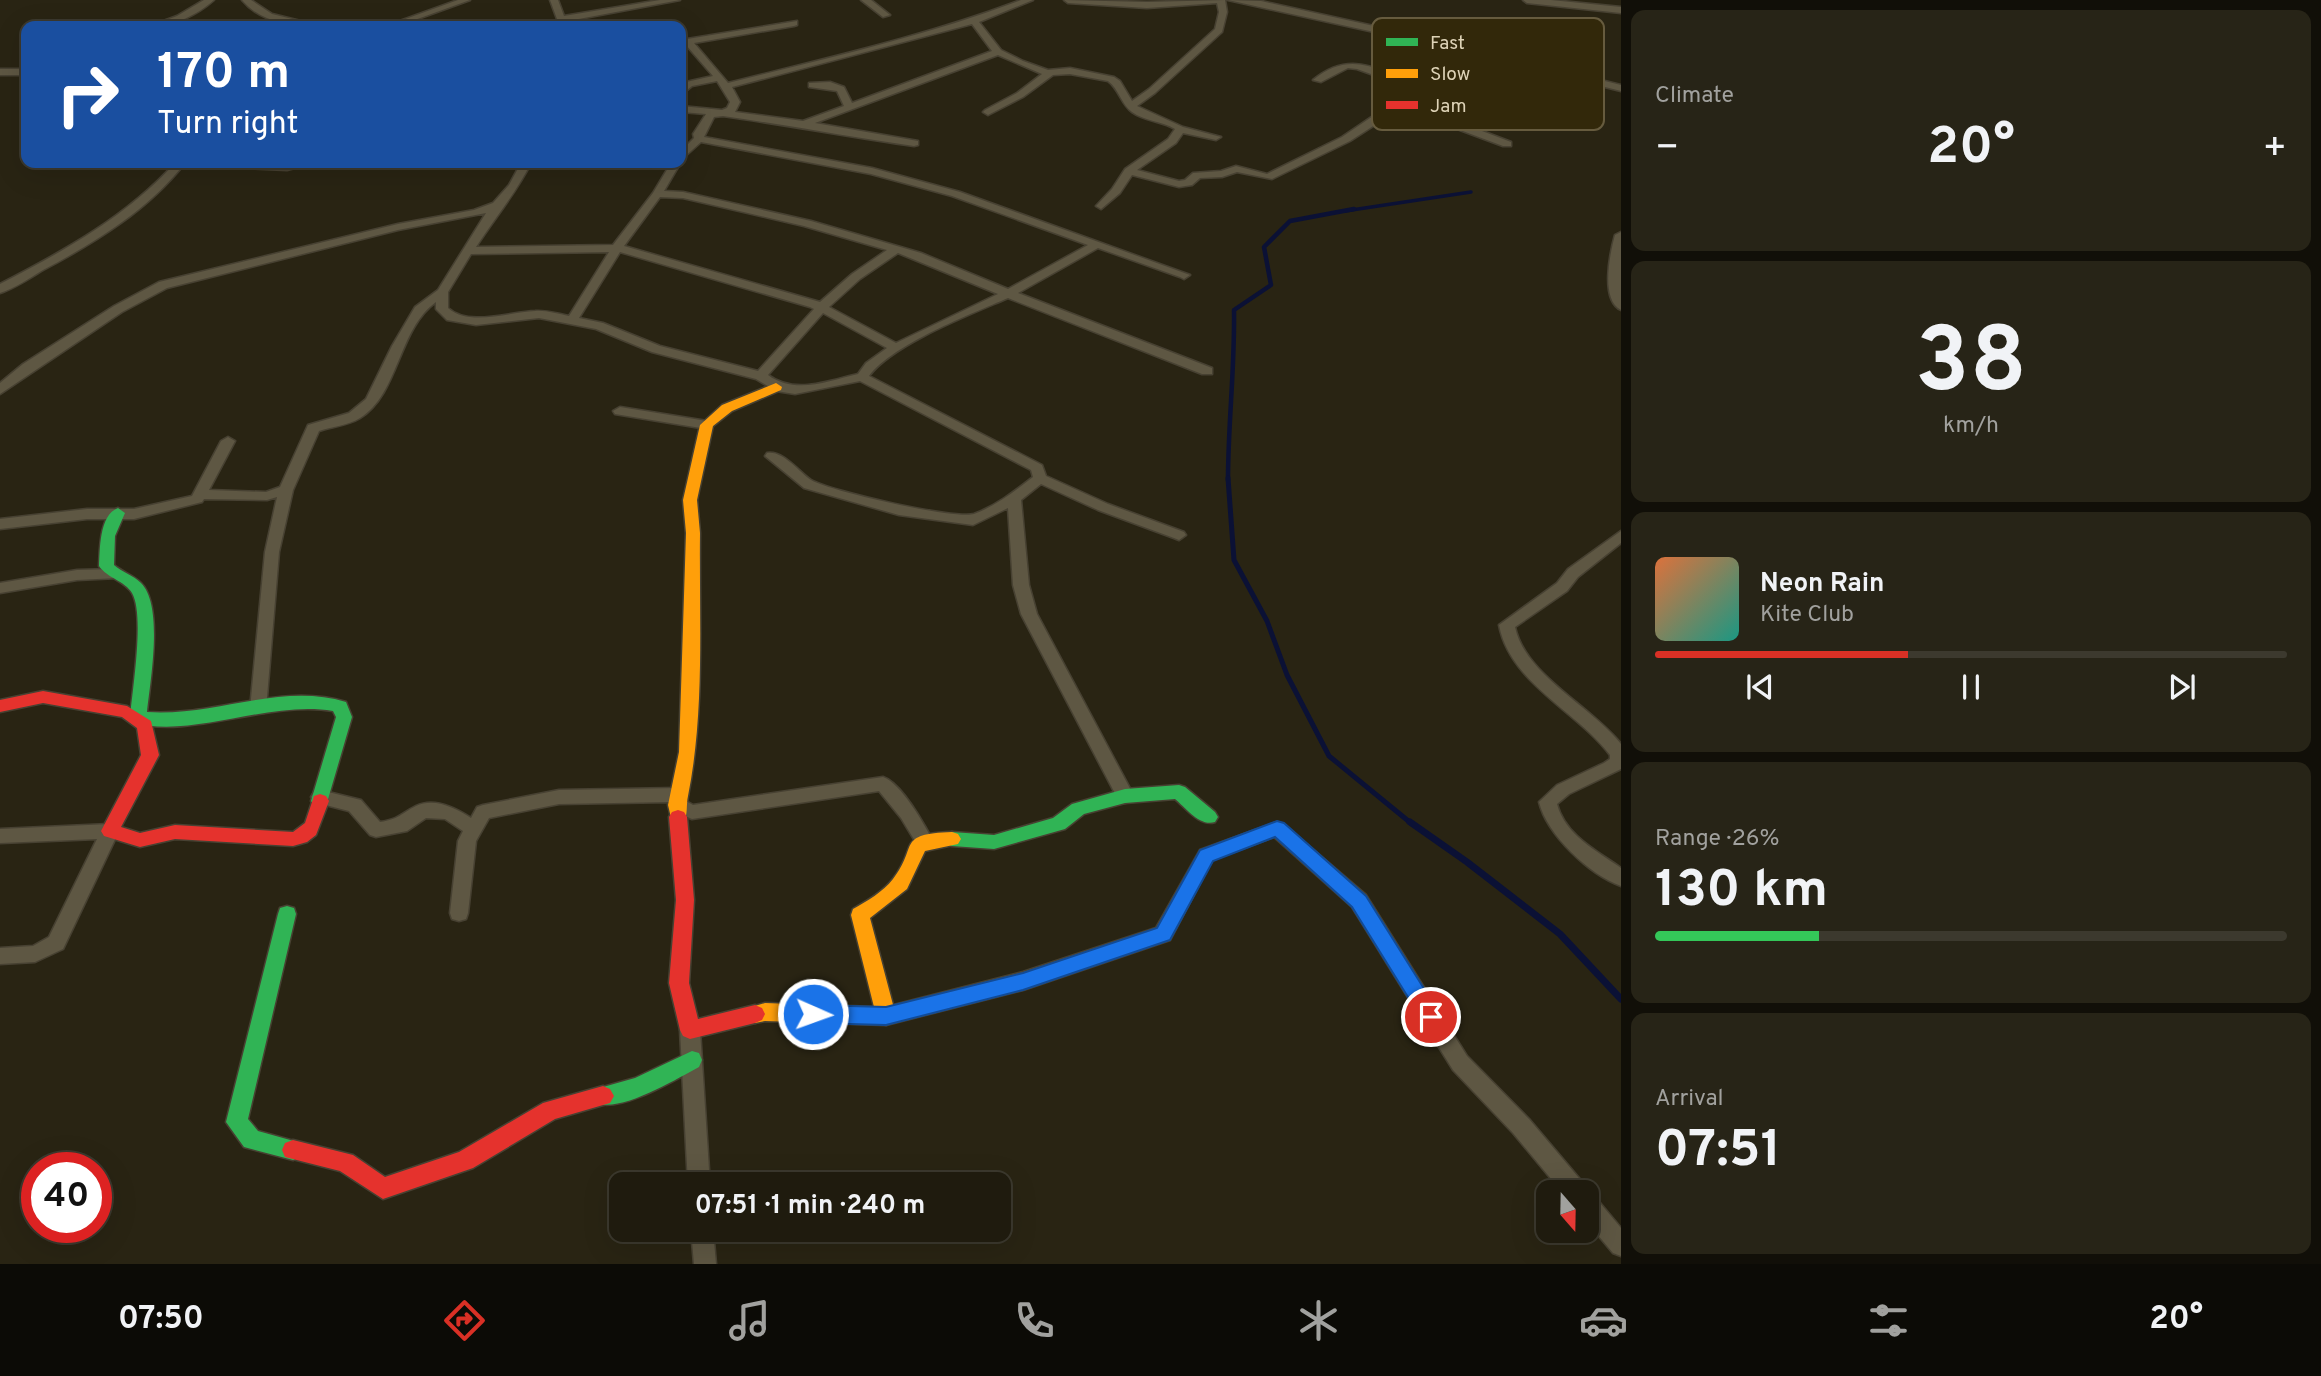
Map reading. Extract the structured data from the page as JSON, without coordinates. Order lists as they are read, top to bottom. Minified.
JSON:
{"legend":["Fast","Slow","Jam"],"north":"bottom","page":{"tile":["Climate",["38","km/h"],["Range · 26%","130 km"],["Arrival","07:51"]],"turn":["170 m","Turn right"],"heat":["−","20°","+"],"song":["Neon Rain","Kite Club"],"limit":"40","trip":"07:51 · 1 min · 240 m","tabs":["07:50","20°"]}}
